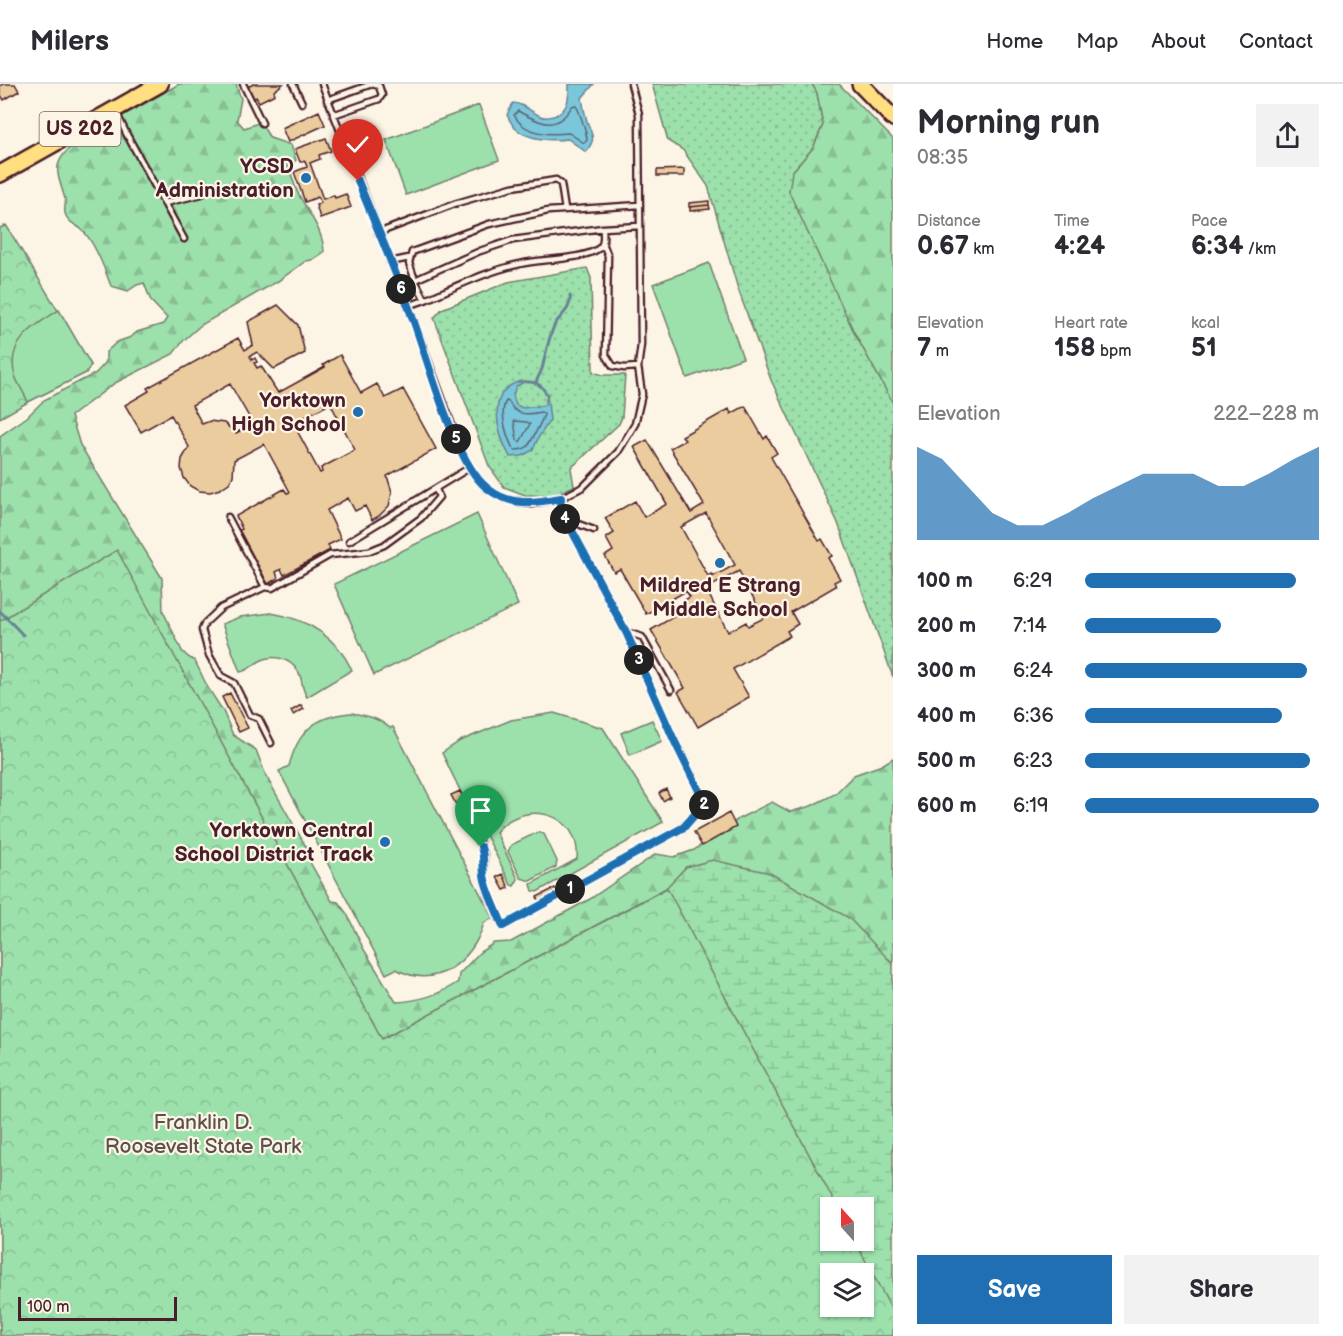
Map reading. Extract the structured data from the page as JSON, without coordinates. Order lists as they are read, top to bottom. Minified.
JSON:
{"streets":{"highway":["US 202"]},"parks":["Franklin D. Roosevelt State Park"],"places":["YCSD Administration","Yorktown High School","Mildred E Strang Middle School","Yorktown Central School District Track"],"scale_bar":"100 m","north":"top","page":{"header":"Milers","nav":["Home","Map","About","Contact"],"heading":["Morning run","08:35"],"stats":[["Distance","0.67 km"],["Time","4:24"],["Pace","6:34 /km"],["Elevation","7 m"],["Heart rate","158 bpm"],["kcal","51"]],"pins":["6","5","4","3","2","1"],"chart":["Elevation","222–228 m"],"list":[{"name":"100 m","note":"6:29"},{"name":"200 m","note":"7:14"},{"name":"300 m","note":"6:24"},{"name":"400 m","note":"6:36"},{"name":"500 m","note":"6:23"},{"name":"600 m","note":"6:19"}],"buttons":["Save","Share"],"scale":"100 m"}}
